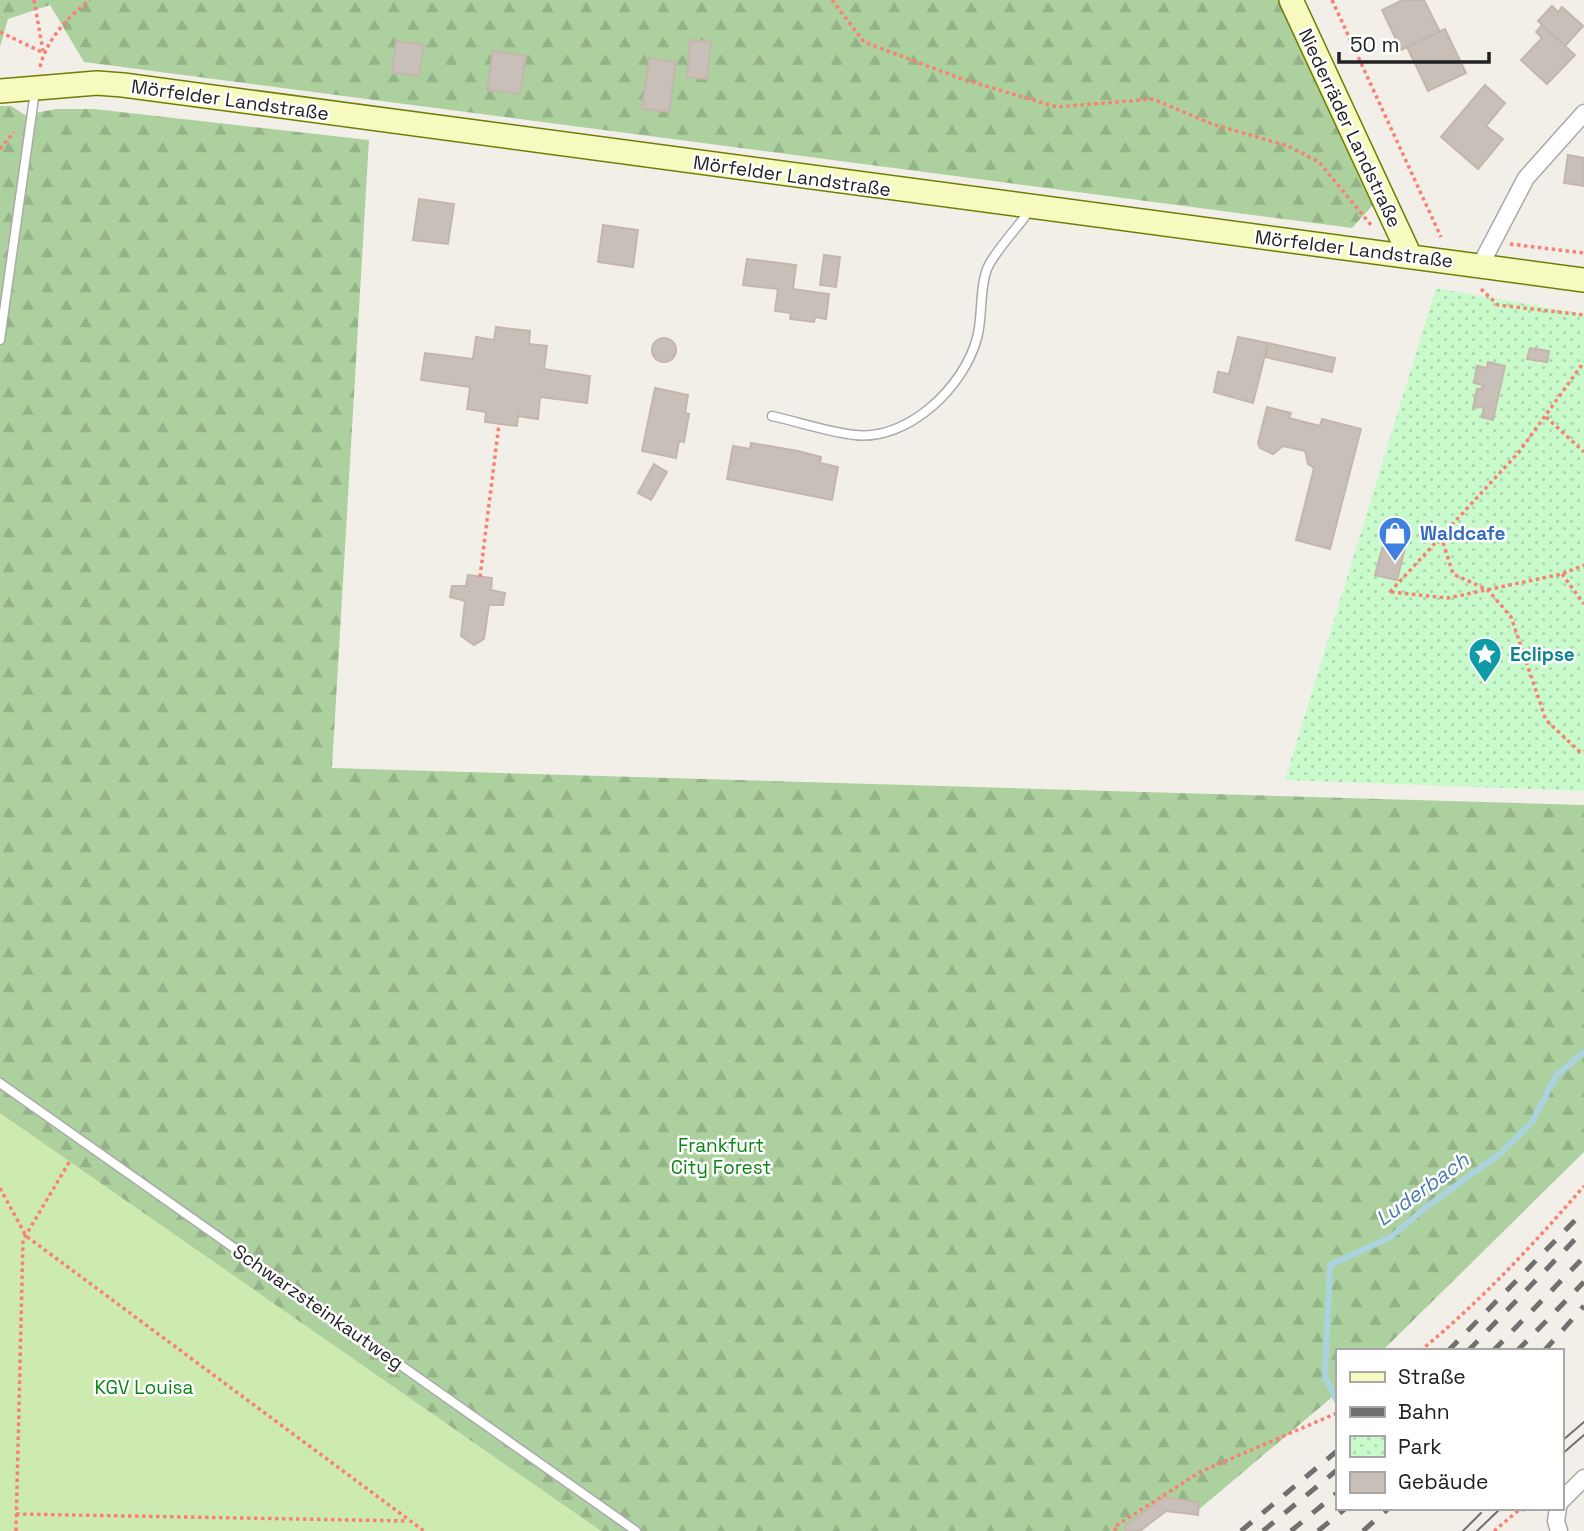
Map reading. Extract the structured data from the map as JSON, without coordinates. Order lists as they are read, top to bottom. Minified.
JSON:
{"streets":{"main road":["Mörfelder Landstraße","Niederräder Landstraße"],"lane":["Schwarzsteinkautweg"]},"crossings":[["Mörfelder Landstraße","Niederräder Landstraße"]],"water":["Luderbach"],"parks":["Frankfurt City Forest","KGV Louisa"],"places":{"shop":["Waldcafe"],"place":["Eclipse"]},"legend":["Straße","Bahn","Park","Gebäude"],"scale_bar":"50 m"}
